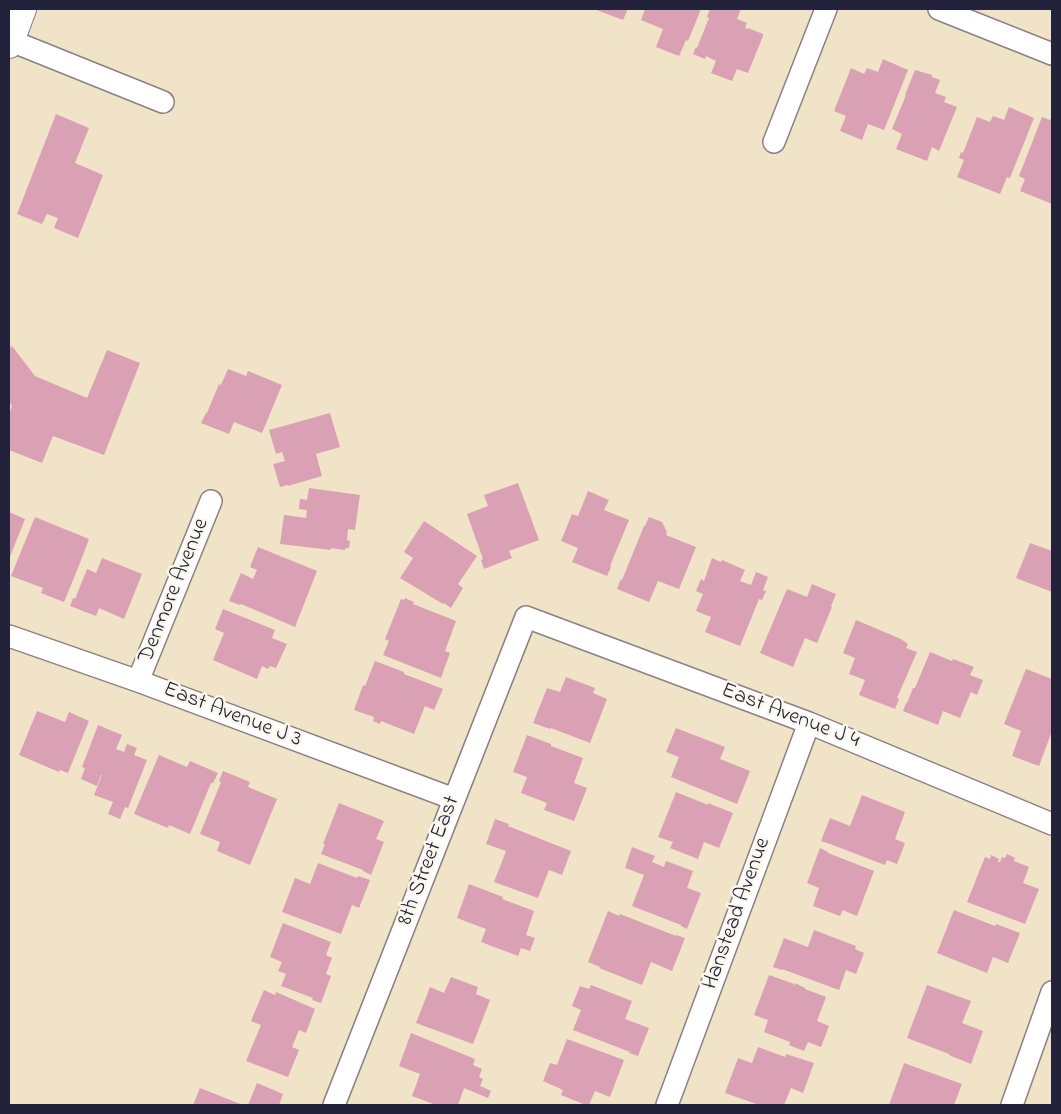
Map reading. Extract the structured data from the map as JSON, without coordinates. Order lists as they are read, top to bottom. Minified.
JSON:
{"streets":{"street":["Denmore Avenue","East Avenue J 3","East Avenue J 4","8th Street East","Hanstead Avenue"]},"crossings":[["Denmore Avenue","East Avenue J 3"],["East Avenue J 3","8th Street East"],["East Avenue J 4","8th Street East"],["East Avenue J 4","Hanstead Avenue"]]}
